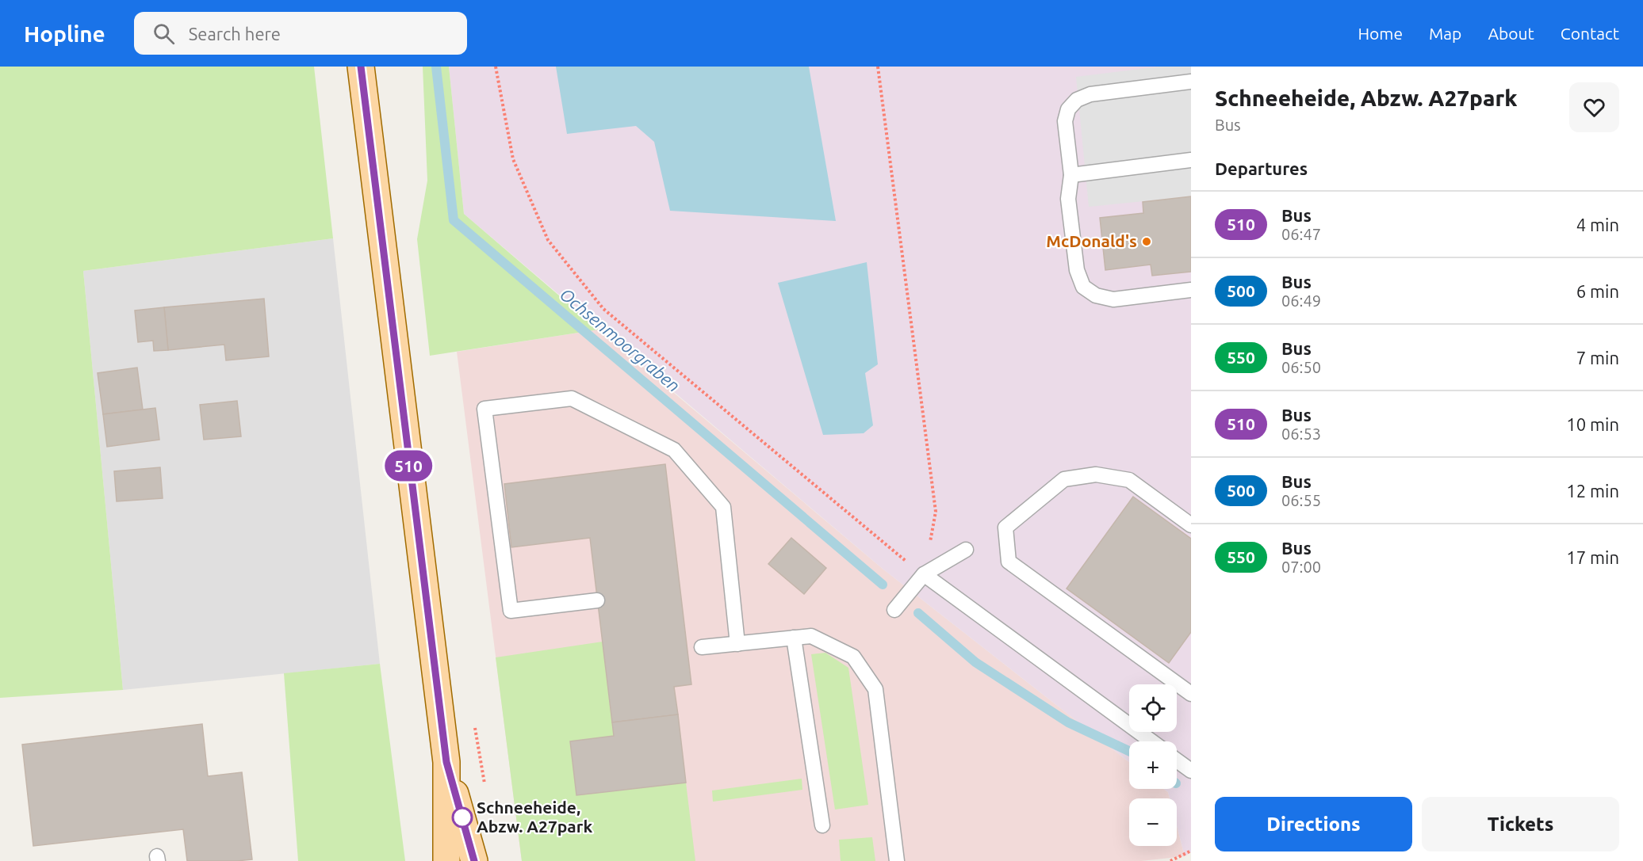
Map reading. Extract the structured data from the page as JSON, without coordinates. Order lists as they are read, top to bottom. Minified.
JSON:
{"water":["Ochsenmoorgraben"],"places":["McDonald's","Schneeheide, Abzw. A27park"],"lines":["bus line 510"],"page":{"header":"Hopline","search":"Search here","nav":["Home","Map","About","Contact"],"on_map":"510","heading":[["Schneeheide, Abzw. A27park","Bus"],"Departures"],"list":[{"mark":"510","name":"Bus","note":"06:47","value":"4 min"},{"mark":"500","name":"Bus","note":"06:49","value":"6 min"},{"mark":"550","name":"Bus","note":"06:50","value":"7 min"},{"mark":"510","name":"Bus","note":"06:53","value":"10 min"},{"mark":"500","name":"Bus","note":"06:55","value":"12 min"},{"mark":"550","name":"Bus","note":"07:00","value":"17 min"}],"map_buttons":["+","−"],"buttons":["Directions","Tickets"]}}
